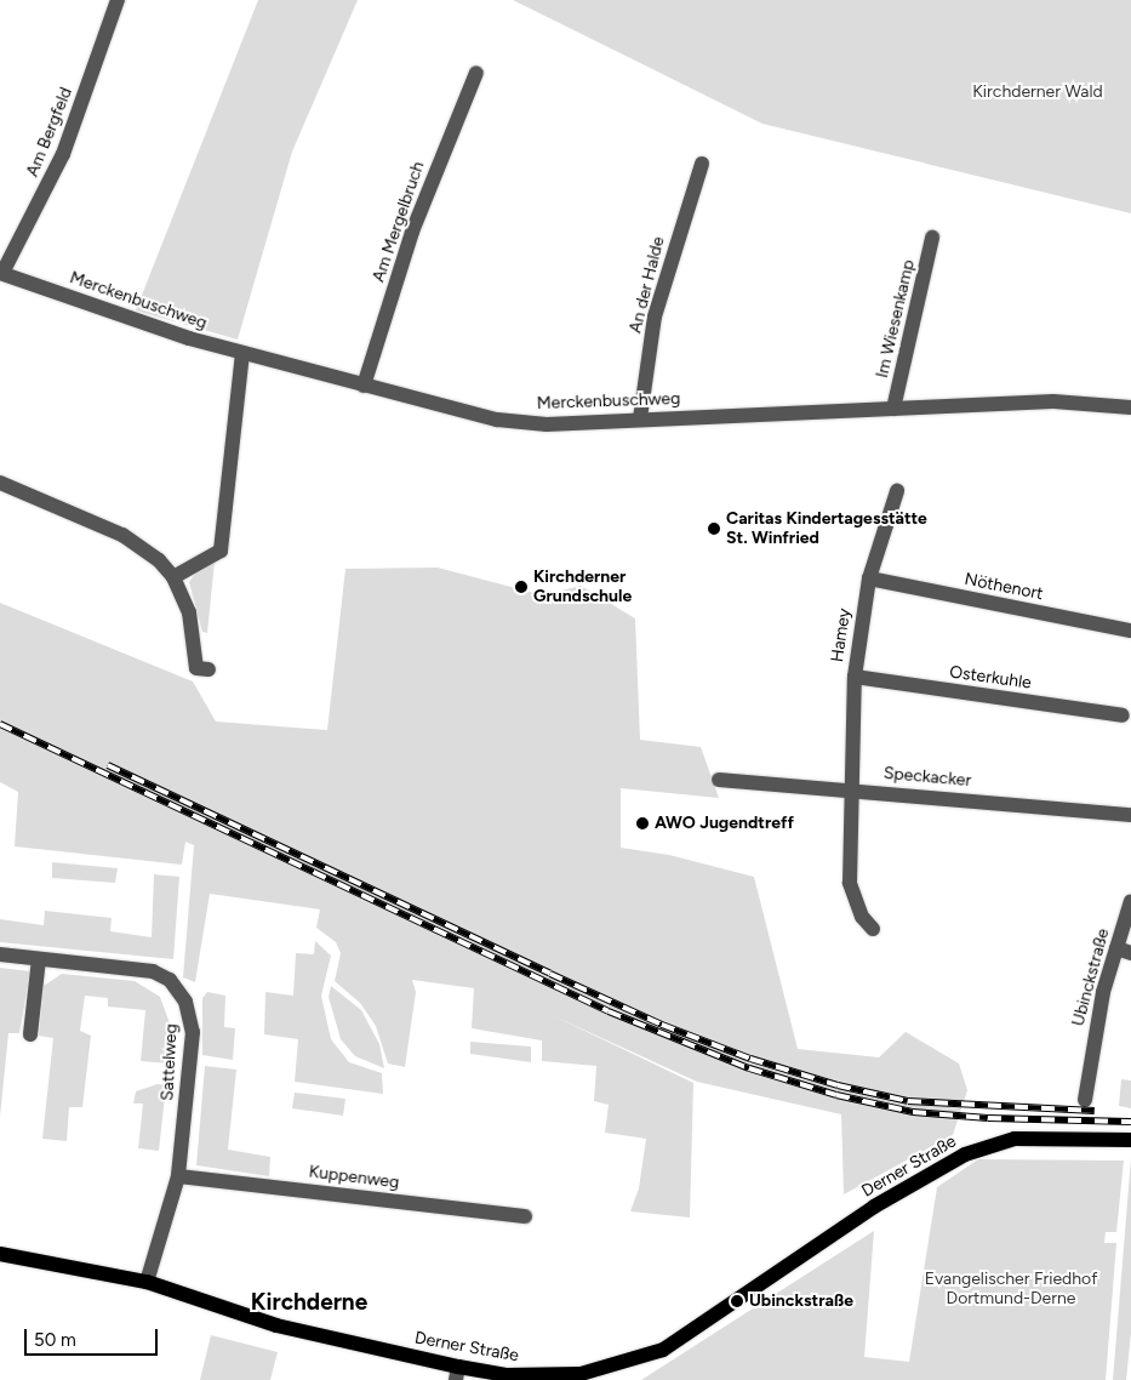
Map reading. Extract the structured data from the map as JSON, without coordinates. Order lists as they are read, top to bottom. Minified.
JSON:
{"streets":{"main road":["Derner Straße"],"street":["Am Bergfeld","Am Mergelbruch","An der Halde","Merckenbuschweg","Im Wiesenkamp","Nöthenort","Hamey","Osterkuhle","Speckacker","Ubinckstraße","Sattelweg","Kuppenweg"]},"crossings":[["Am Bergfeld","Merckenbuschweg"],["Am Mergelbruch","Merckenbuschweg"],["An der Halde","Merckenbuschweg"],["Merckenbuschweg","Im Wiesenkamp"],["Nöthenort","Hamey"],["Hamey","Osterkuhle"],["Hamey","Speckacker"],["Sattelweg","Derner Straße"],["Sattelweg","Kuppenweg"]],"districts":["Kirchderne"],"parks":["Kirchderner Wald","Evangelischer Friedhof Dortmund-Derne"],"places":["Caritas Kindertagesstätte St. Winfried","Kirchderner Grundschule","AWO Jugendtreff","Ubinckstraße"],"scale_bar":"50 m"}
